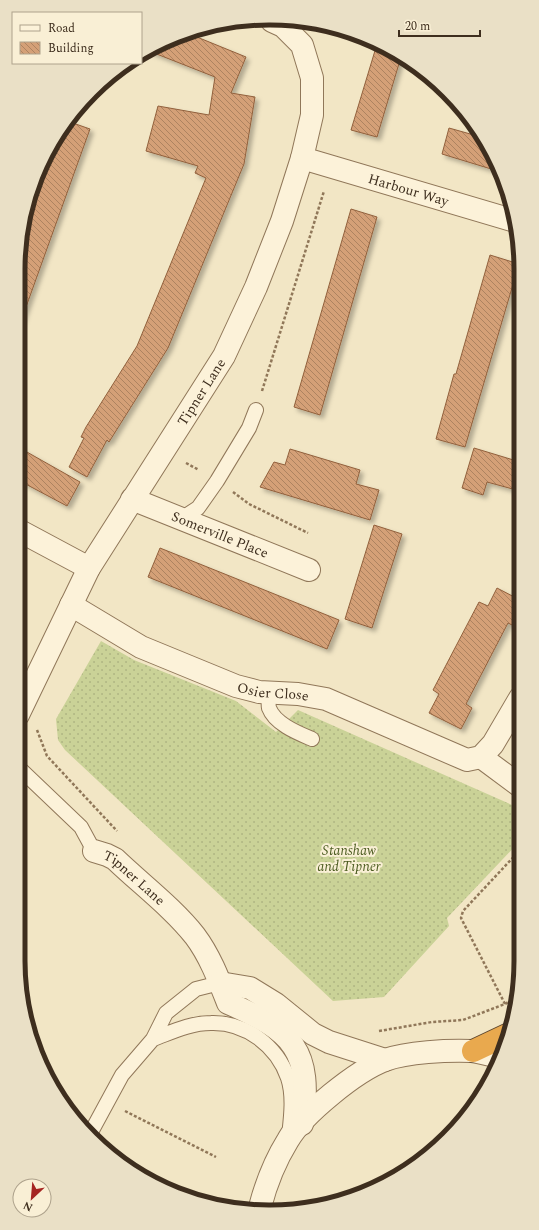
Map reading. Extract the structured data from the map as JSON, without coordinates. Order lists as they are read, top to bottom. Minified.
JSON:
{"streets":{"street":["Harbour Way","Tipner Lane","Somerville Place","Osier Close"]},"crossings":[["Harbour Way","Tipner Lane"],["Tipner Lane","Somerville Place"],["Tipner Lane","Osier Close"]],"parks":["Stanshaw and Tipner"],"legend":["Road","Building"],"scale_bar":"20 m","north":"bottom left"}
